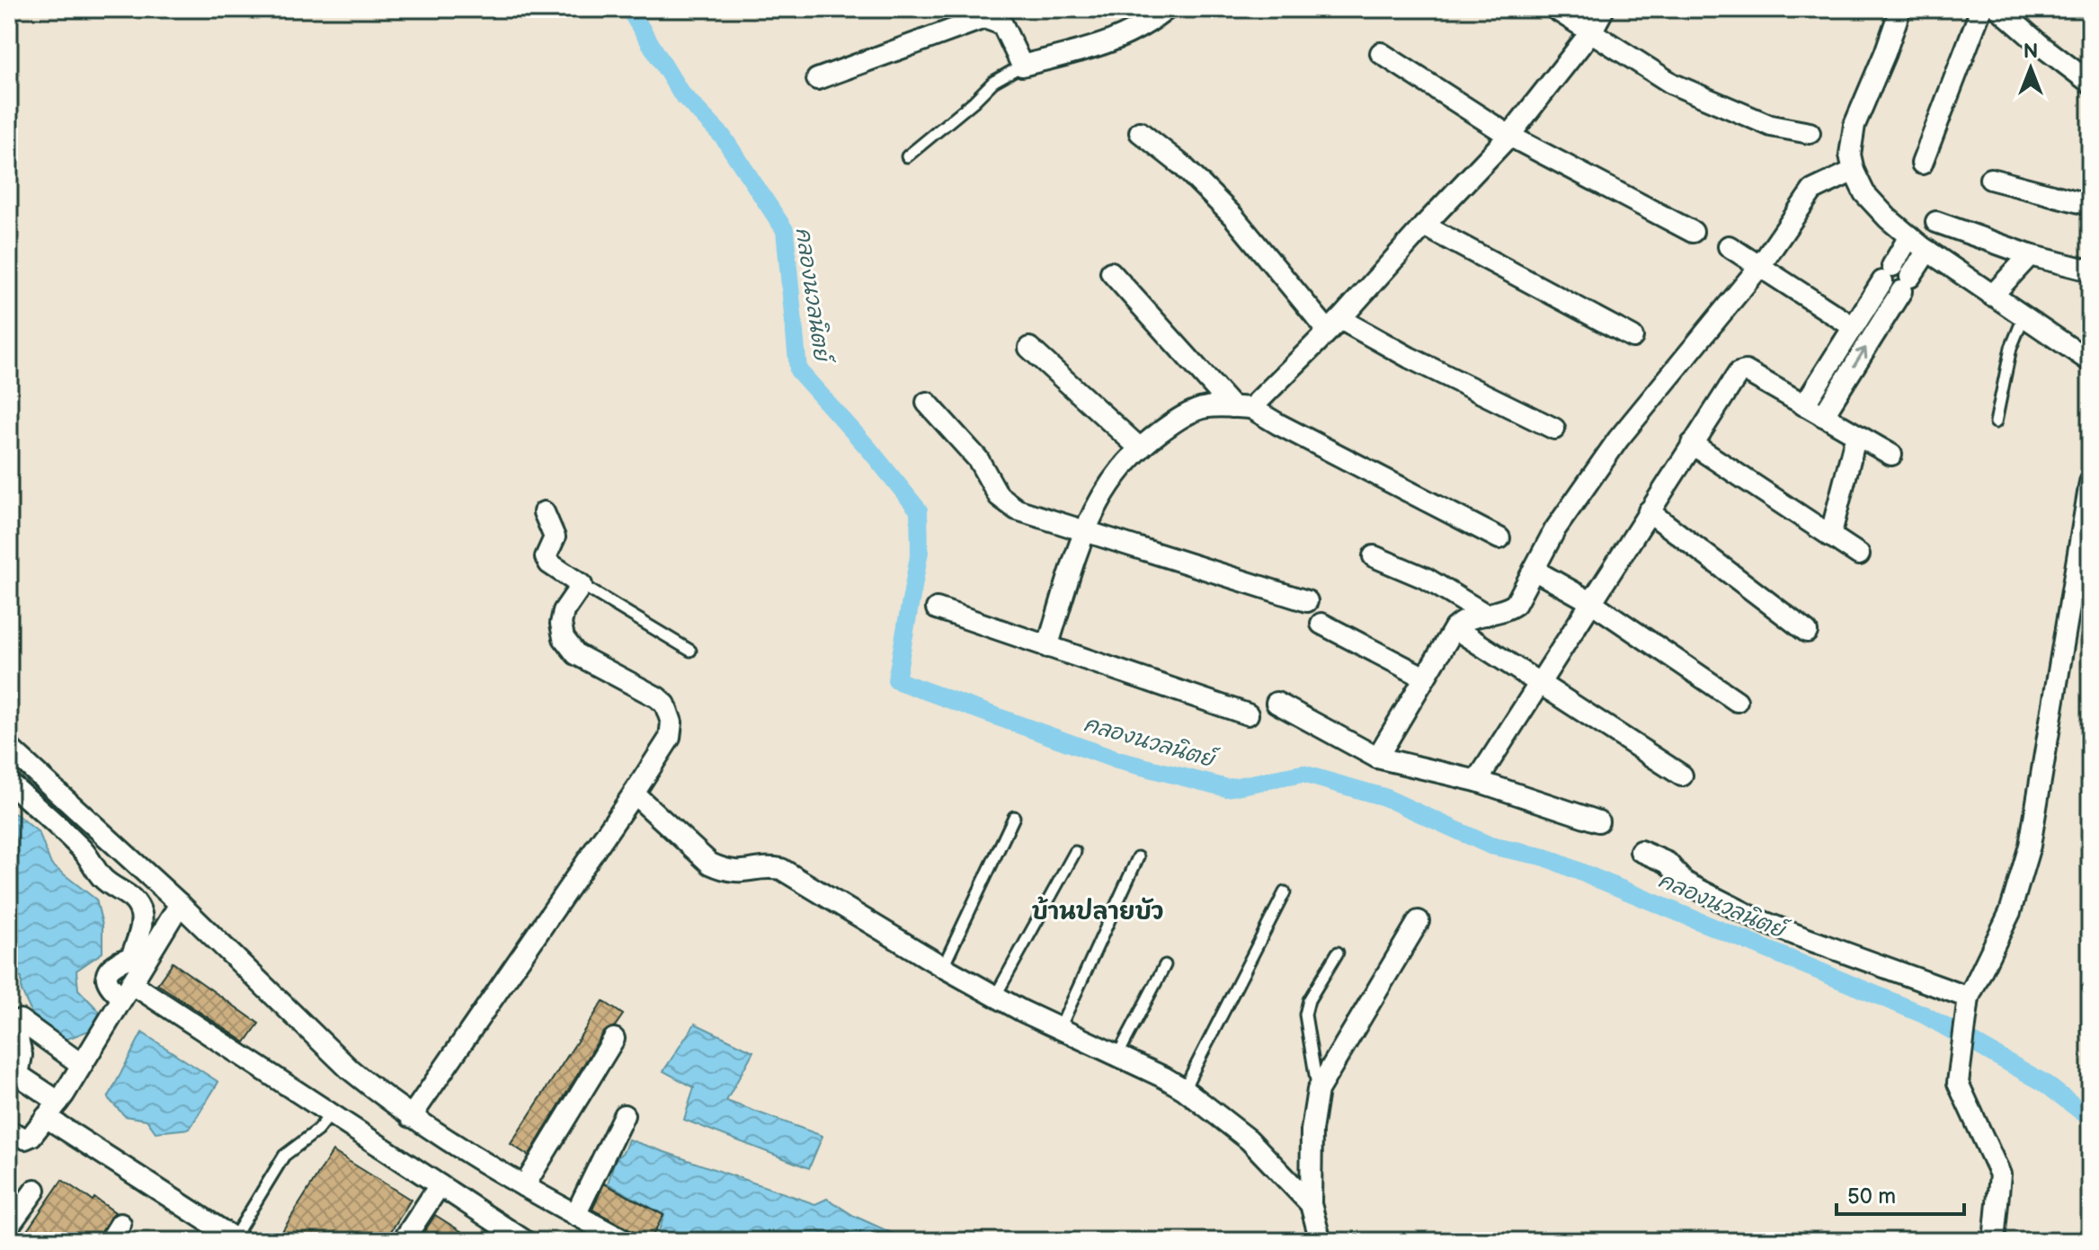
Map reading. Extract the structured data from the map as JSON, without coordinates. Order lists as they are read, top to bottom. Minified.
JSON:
{"districts":["บ้านปลายบัว"],"water":["คลองนวลนิตย์"],"scale_bar":"50 m","north":"top"}
